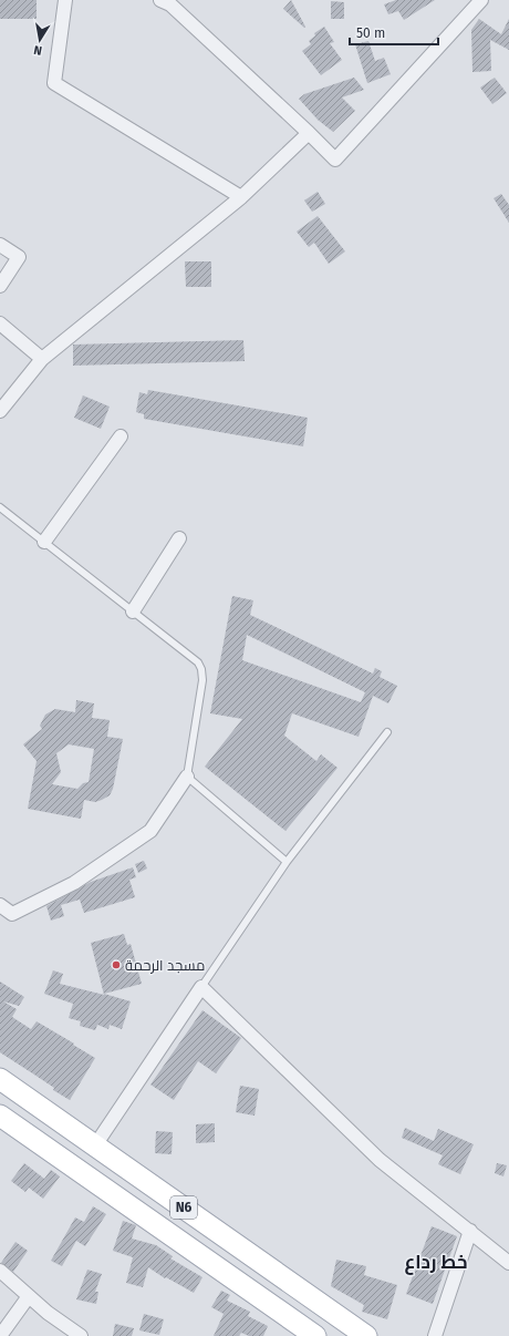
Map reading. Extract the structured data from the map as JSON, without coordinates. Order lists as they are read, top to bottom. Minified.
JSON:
{"streets":{"main road":["N6"]},"districts":["خط رداع"],"places":["مسجد الرحمة"],"scale_bar":"50 m","north":"bottom"}
